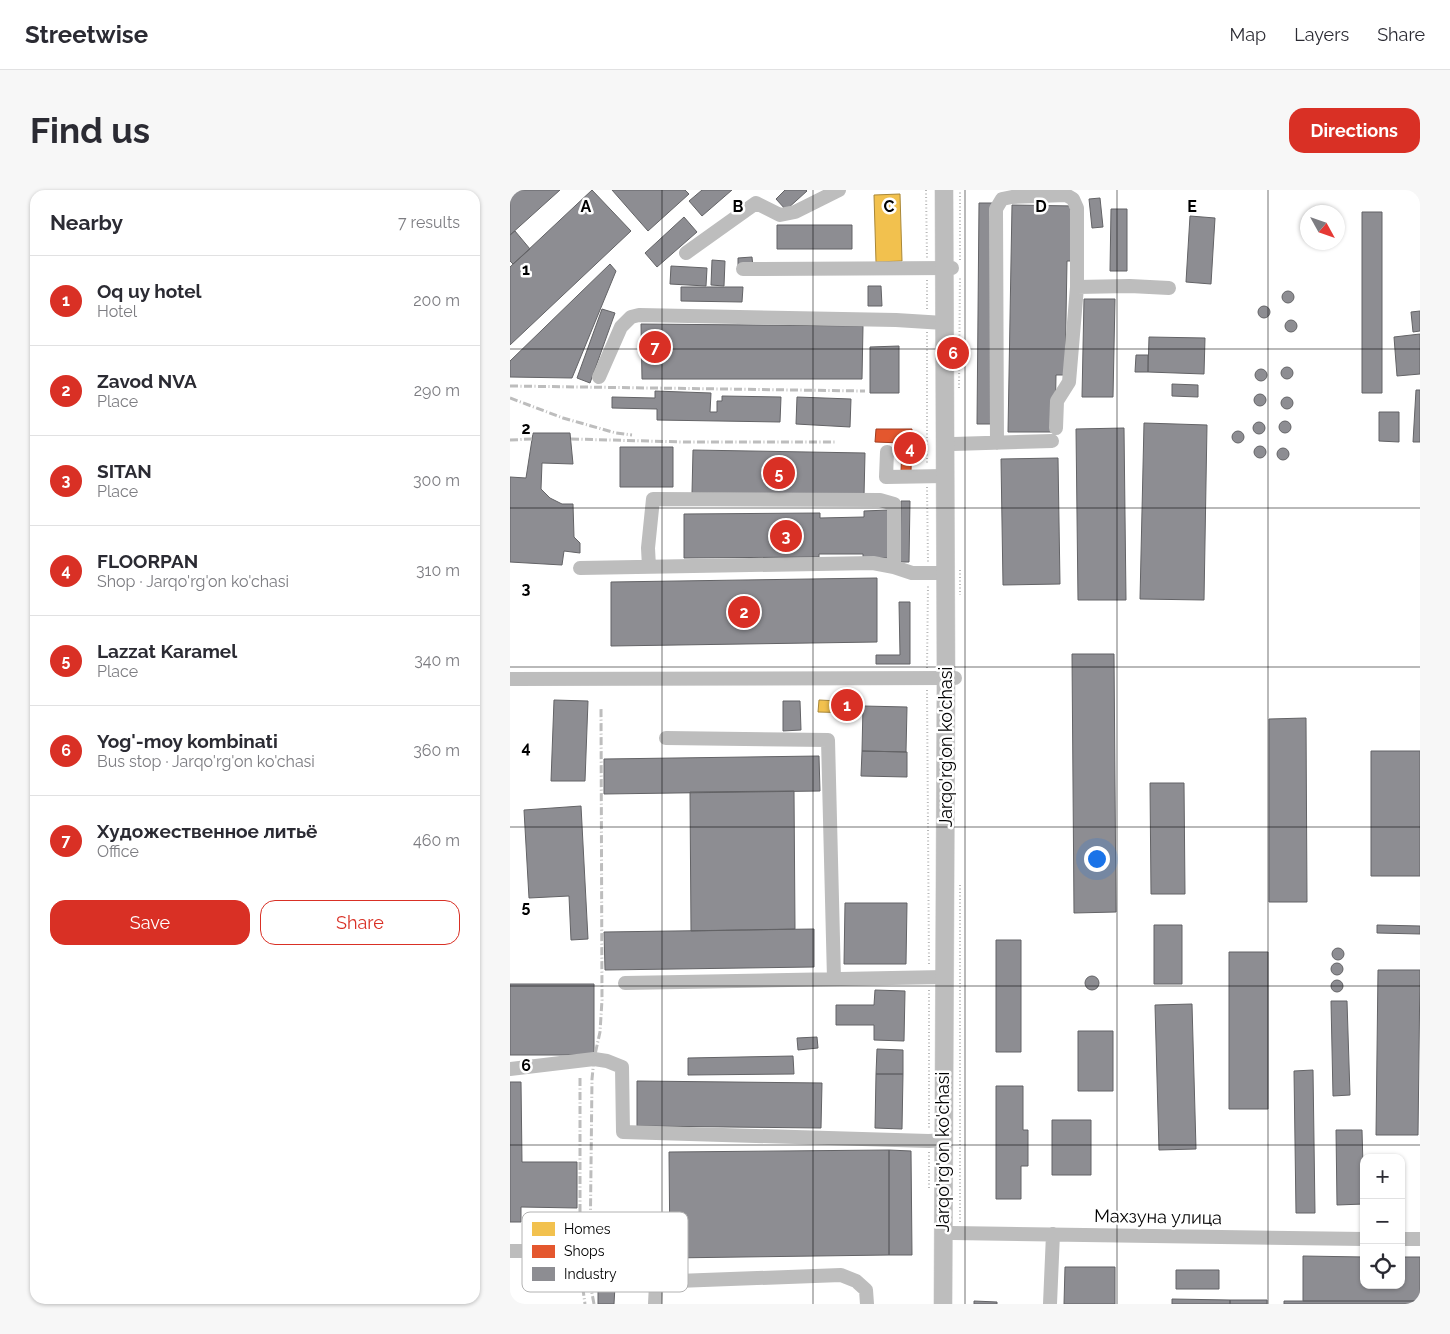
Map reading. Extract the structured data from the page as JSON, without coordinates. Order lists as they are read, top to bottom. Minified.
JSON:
{"streets":{"main road":["Jarqo'rg'on ko'chasi"],"street":["Махзуна улица"]},"crossings":[["Jarqo'rg'on ko'chasi","Махзуна улица"]],"legend":["Homes","Shops","Industry"],"north":"bottom right","page":{"header":"Streetwise","nav":["Map","Layers","Share"],"buttons":["Directions",["Save","Share"]],"title":"Find us","heading":["Nearby","7 results"],"list":[{"mark":"1","name":"Oq uy hotel","note":"Hotel","value":"200 m"},{"mark":"2","name":"Zavod NVA","note":"Place","value":"290 m"},{"mark":"3","name":"SITAN","note":"Place","value":"300 m"},{"mark":"4","name":"FLOORPAN","note":"Shop · Jarqo'rg'on ko'chasi","value":"310 m"},{"mark":"5","name":"Lazzat Karamel","note":"Place","value":"340 m"},{"mark":"6","name":"Yog'-moy kombinati","note":"Bus stop · Jarqo'rg'on ko'chasi","value":"360 m"},{"mark":"7","name":"Художественное литьё","note":"Office","value":"460 m"}],"pins":["7","6","4","5","3","2","1"],"map_buttons":["+","−"]},"grid":{"columns":["A","B","C","D","E"],"rows":["1","2","3","4","5","6"]}}
